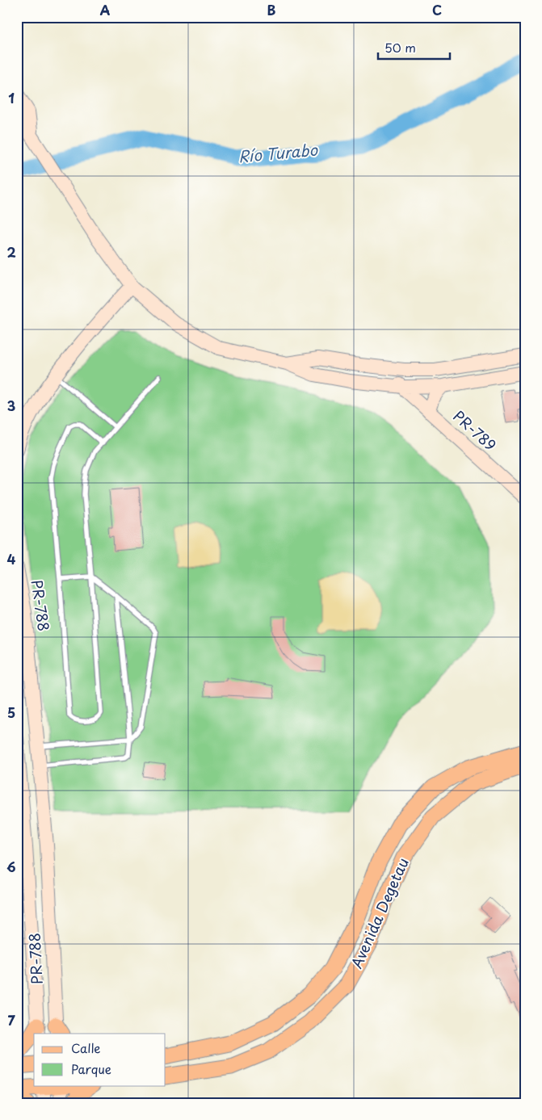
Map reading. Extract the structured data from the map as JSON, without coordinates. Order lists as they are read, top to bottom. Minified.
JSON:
{"streets":{"main road":["Avenida Degetau"],"street":["PR-789","PR-788"]},"water":["Río Turabo"],"legend":["Calle","Parque"],"scale_bar":"50 m","grid":{"columns":["A","B","C"],"rows":["1","2","3","4","5","6","7"]}}
